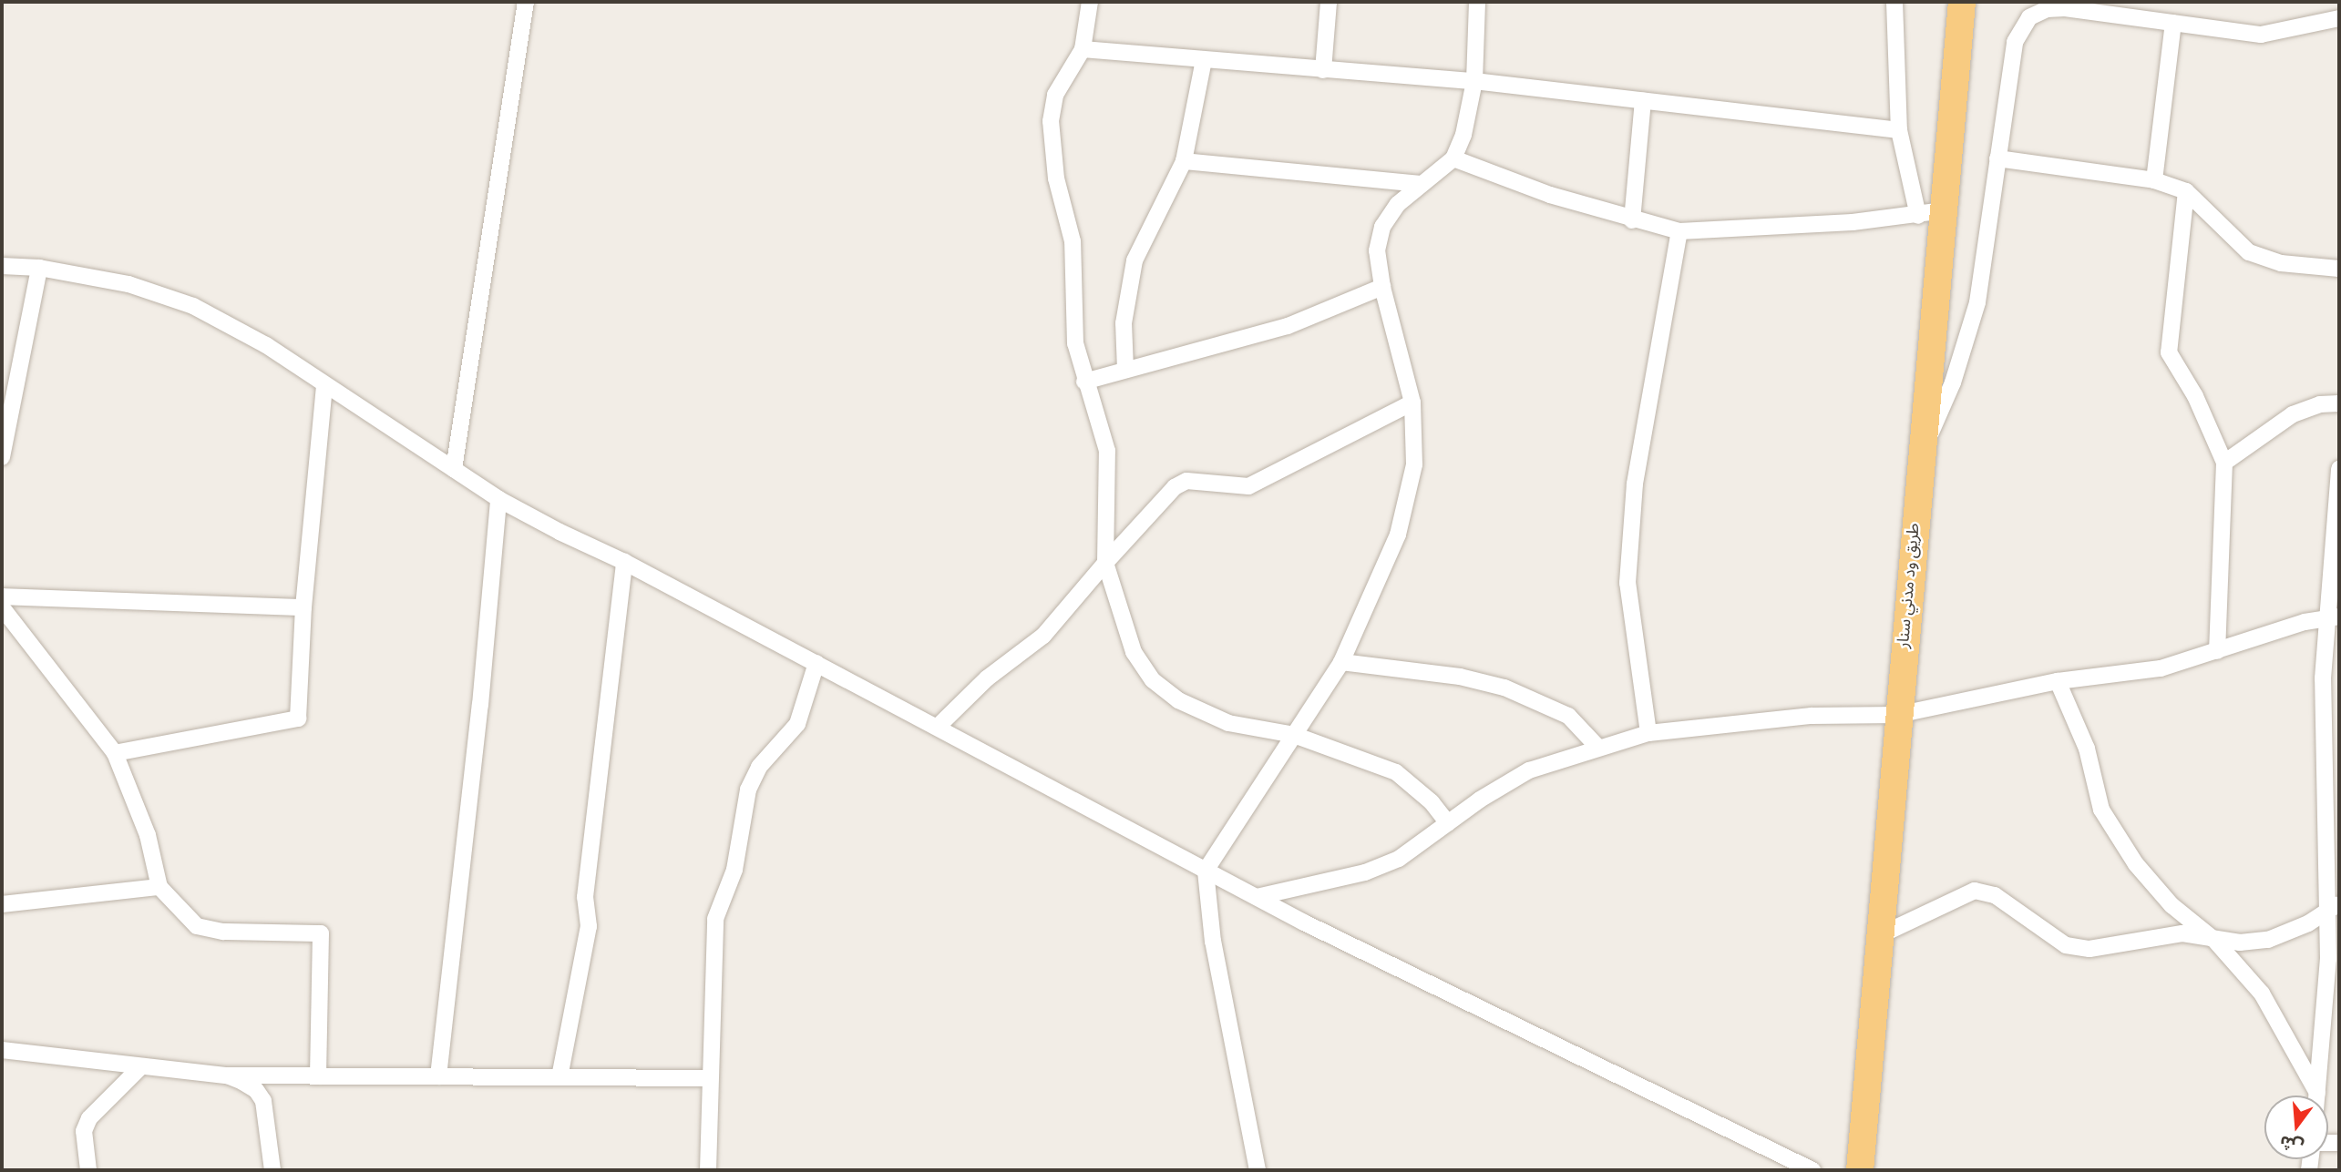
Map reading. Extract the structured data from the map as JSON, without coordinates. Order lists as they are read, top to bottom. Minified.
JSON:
{"streets":{"highway":["طريق ود مدني سنار"]},"north":"bottom"}
